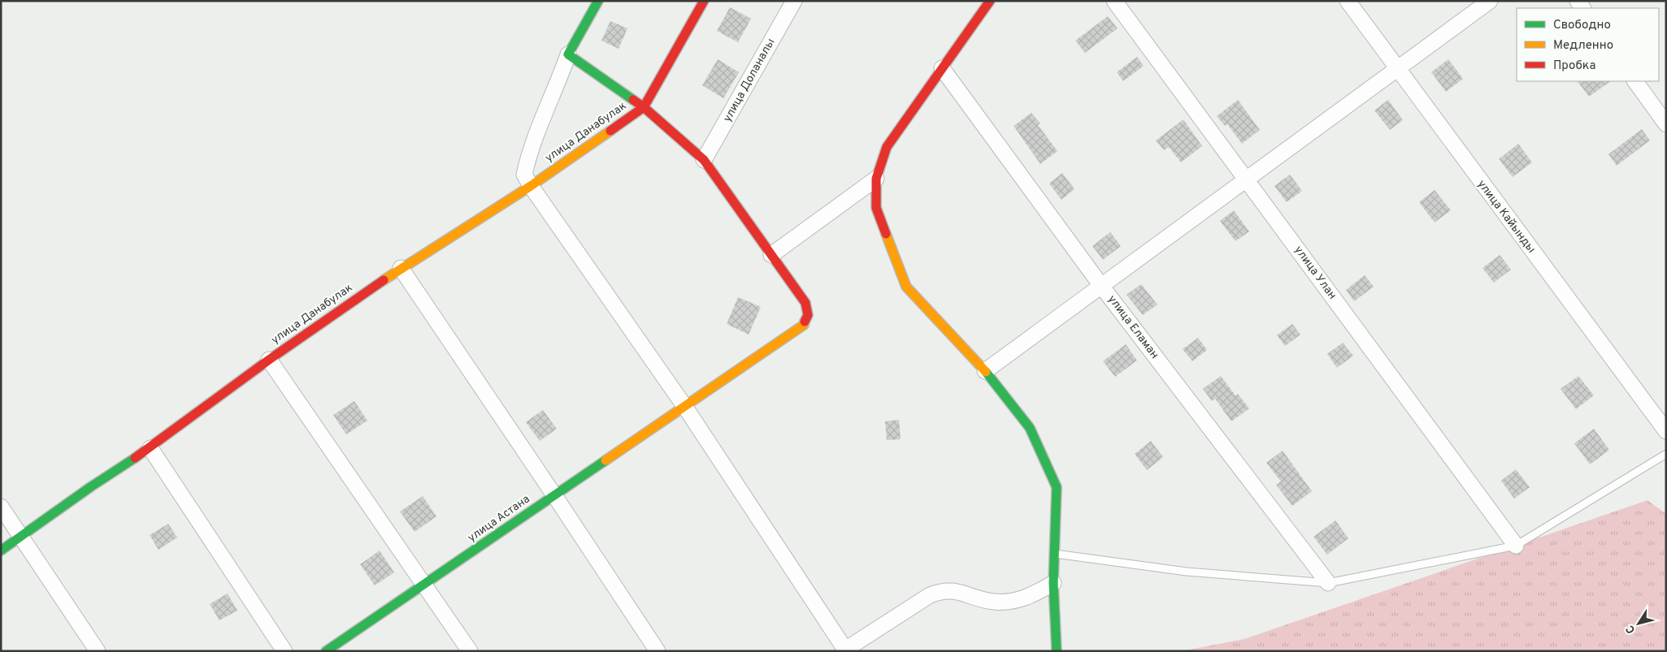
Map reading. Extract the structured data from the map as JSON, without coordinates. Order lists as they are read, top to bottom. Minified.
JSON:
{"streets":{"street":["улица Доланалы","улица Данабулак","улица Кайынды","улица Улан","улица Еламан","улица Астана"]},"crossings":[["улица Доланалы","улица Астана"],["улица Данабулак","улица Астана"]],"legend":["Свободно","Медленно","Пробка"],"north":"bottom left"}
